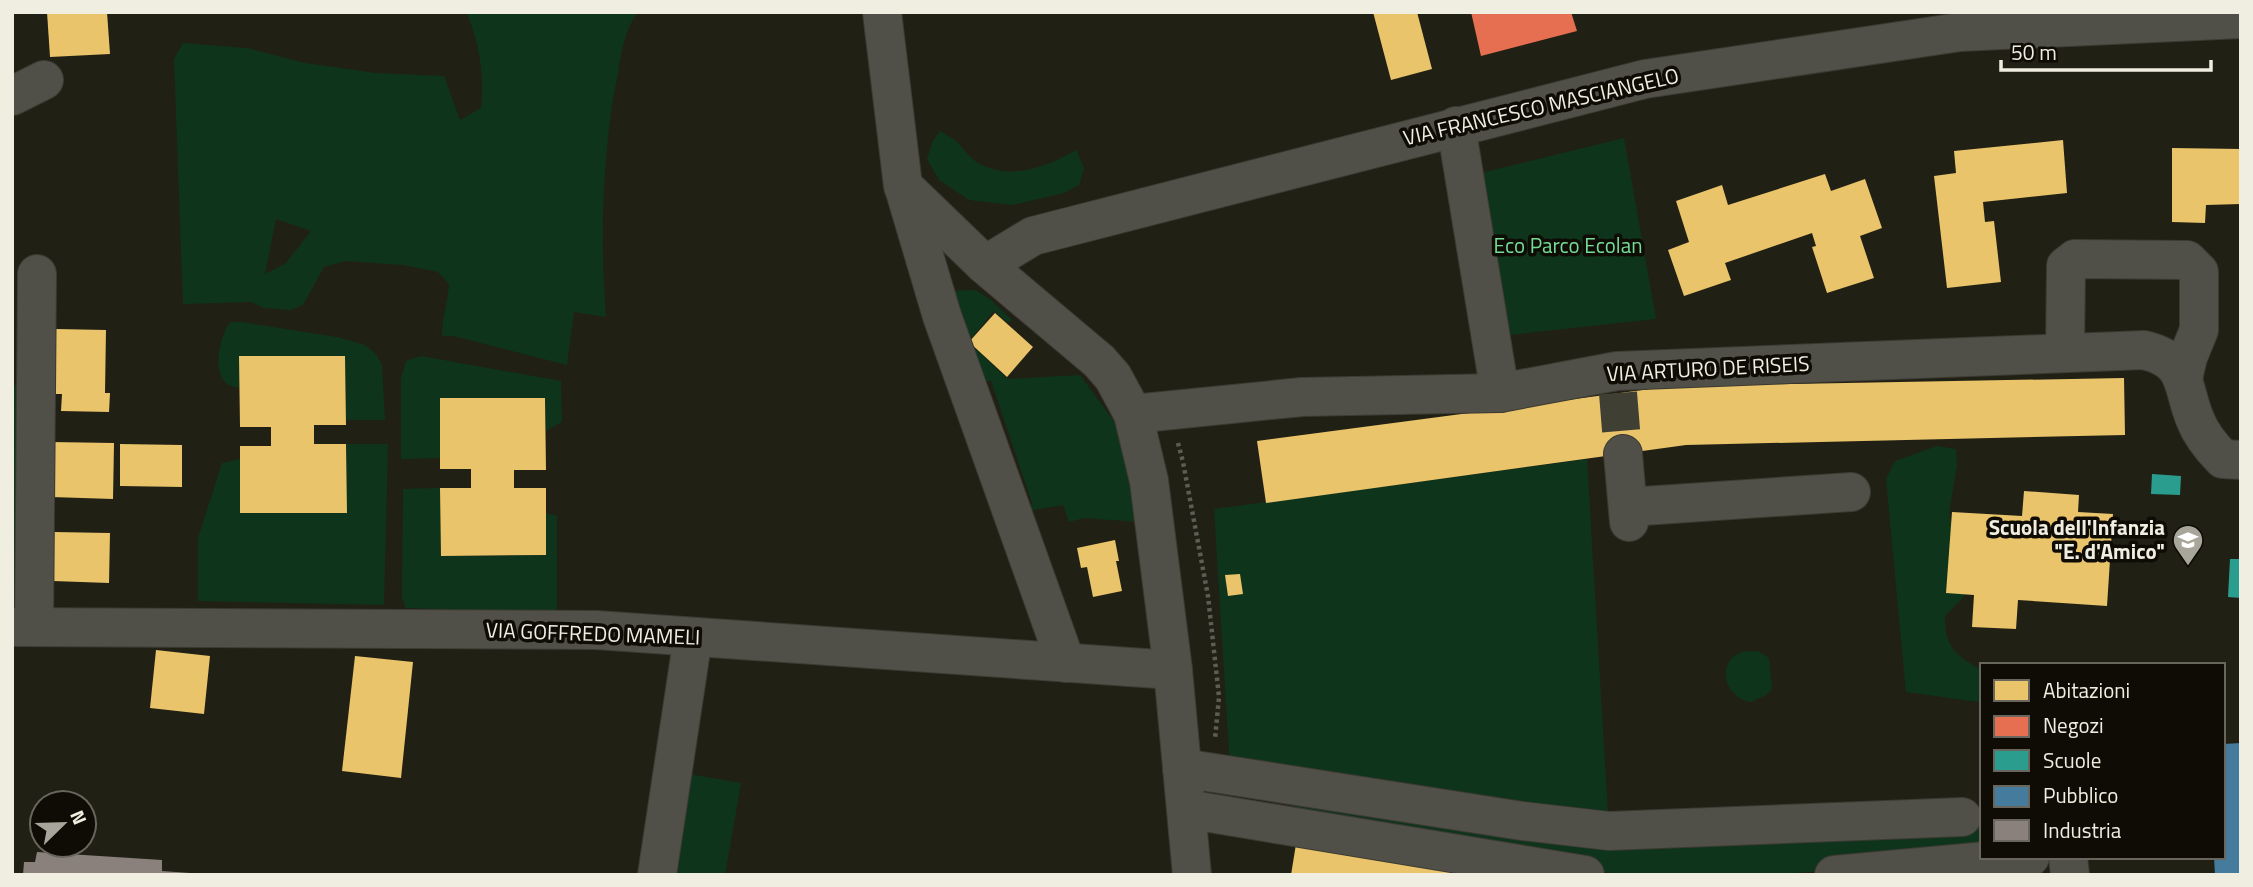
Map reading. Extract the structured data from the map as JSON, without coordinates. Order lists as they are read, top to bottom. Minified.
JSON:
{"streets":{"street":["VIA FRANCESCO MASCIANGELO","VIA ARTURO DE RISEIS","VIA GOFFREDO MAMELI"]},"parks":["Eco Parco Ecolan"],"places":{"school or university":["Scuola dell'Infanzia \"E. d'Amico\""]},"legend":["Abitazioni","Negozi","Scuole","Pubblico","Industria"],"scale_bar":"50 m","north":"top right"}
